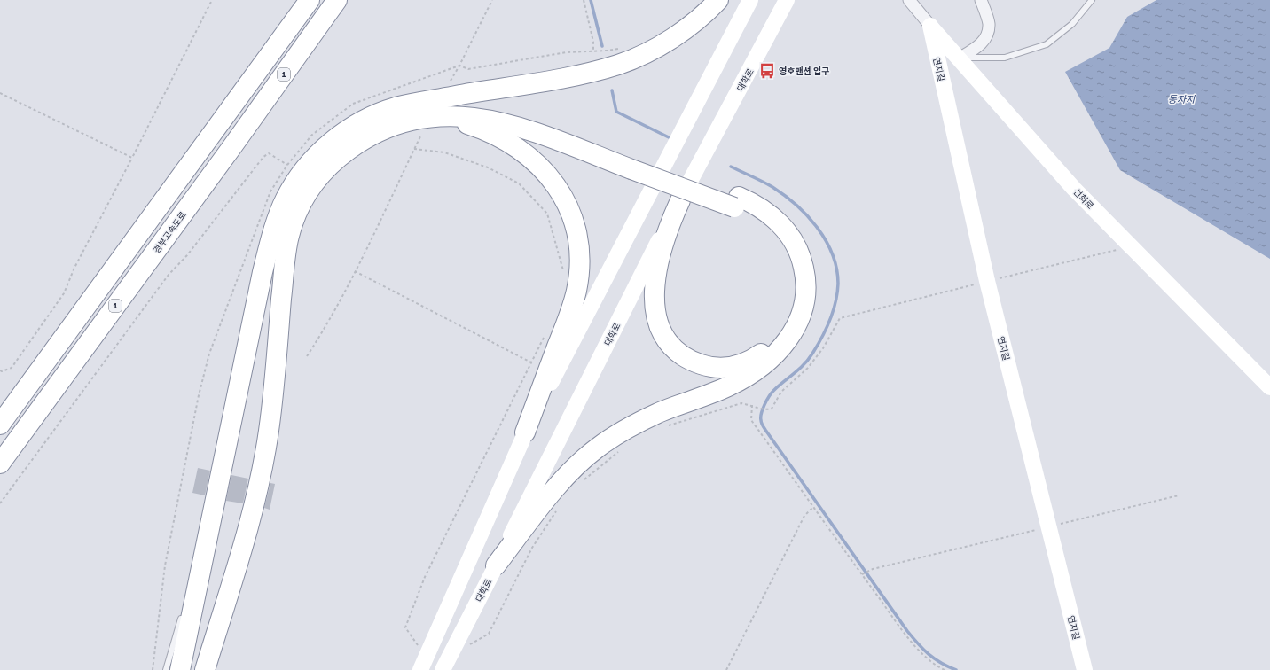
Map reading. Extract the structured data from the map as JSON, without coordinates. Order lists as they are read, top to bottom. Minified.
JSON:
{"streets":{"highway":["1","경부고속도로"],"main road":["연지길","대학로","선화로"]},"crossings":[["연지길","선화로"]],"water":["동자지"],"places":{"bus stop":["영호맨션 입구"]}}
